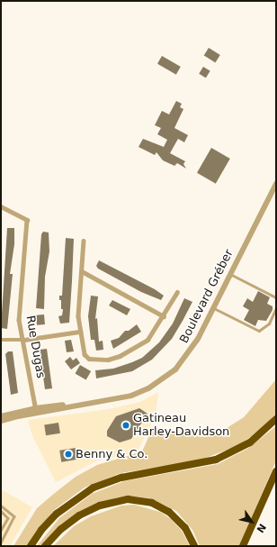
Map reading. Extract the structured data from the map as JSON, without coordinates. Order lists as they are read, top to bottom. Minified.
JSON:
{"streets":{"street":["Boulevard Gréber","Rue Dugas"]},"crossings":[["Boulevard Gréber","Rue Dugas"]],"places":["Gatineau Harley-Davidson","Benny & Co."],"north":"bottom right"}
